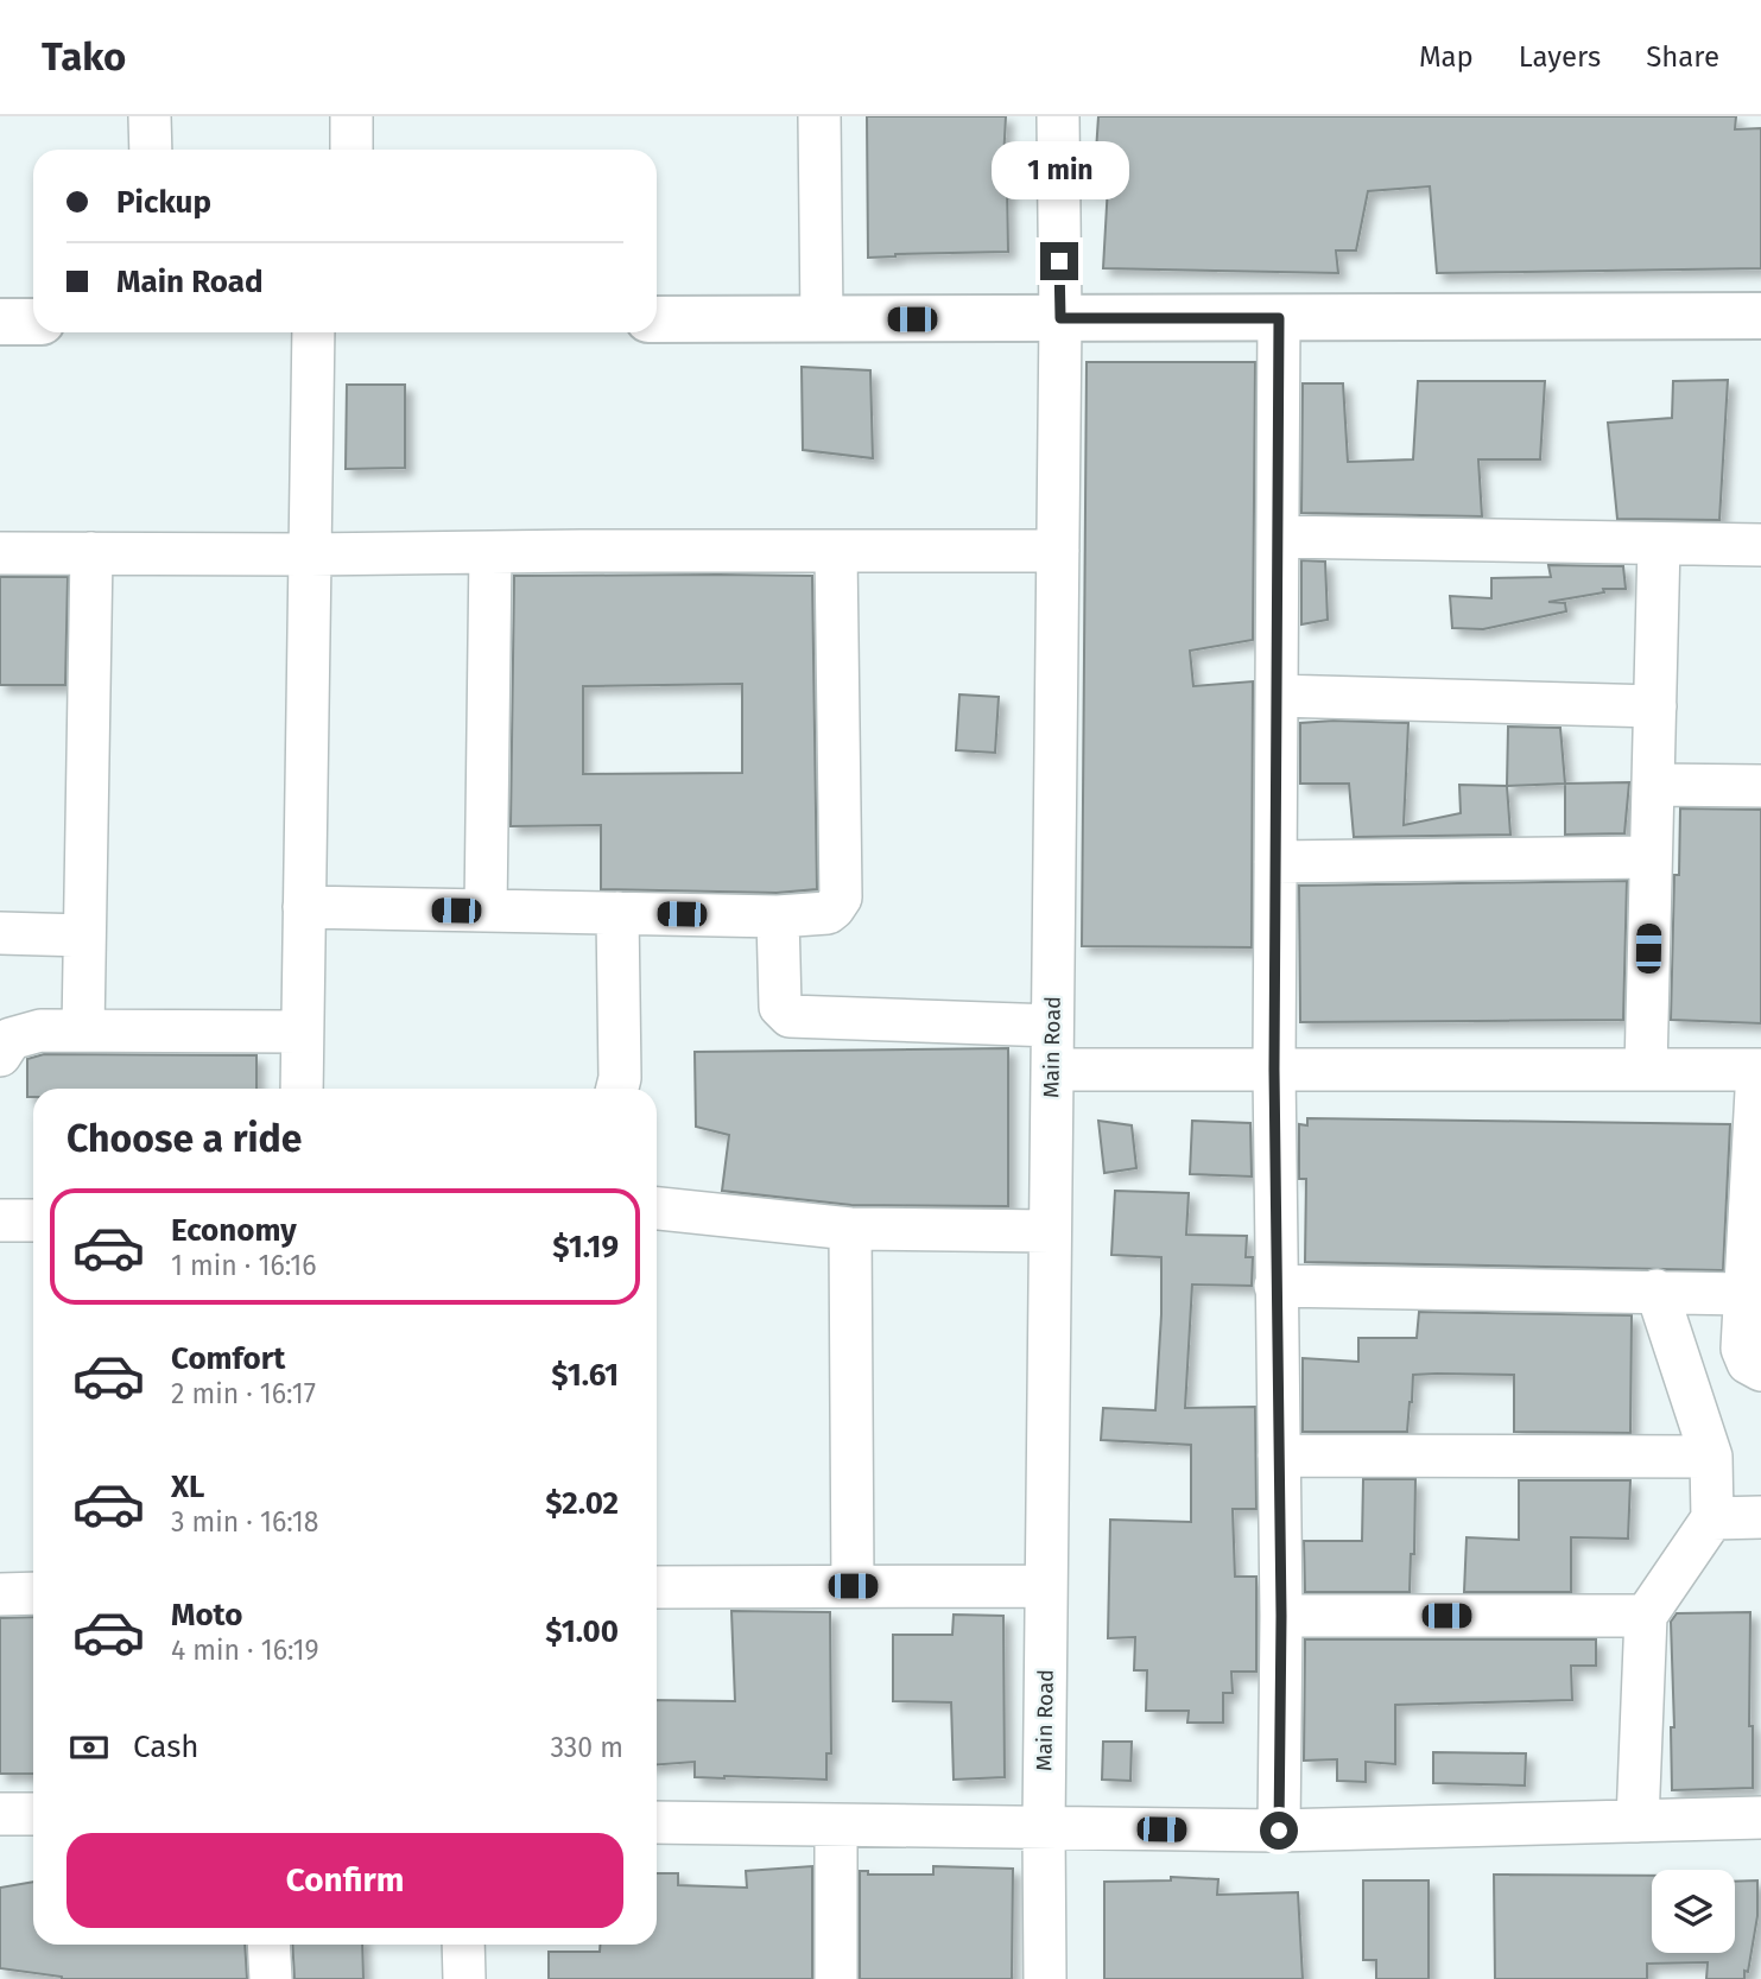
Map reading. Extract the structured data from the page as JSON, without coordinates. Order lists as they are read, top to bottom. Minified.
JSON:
{"streets":{"street":["Main Road"]},"page":{"header":"Tako","nav":["Map","Layers","Share"],"bubble":"1 min","banner":["Pickup","Main Road"],"heading":"Choose a ride","list":[{"name":"Economy","note":"1 min · 16:16","value":"$1.19"},{"name":"Comfort","note":"2 min · 16:17","value":"$1.61"},{"name":"XL","note":"3 min · 16:18","value":"$2.02"},{"name":"Moto","note":"4 min · 16:19","value":"$1.00"}],"pay":["Cash","330 m"],"buttons":"Confirm"}}
